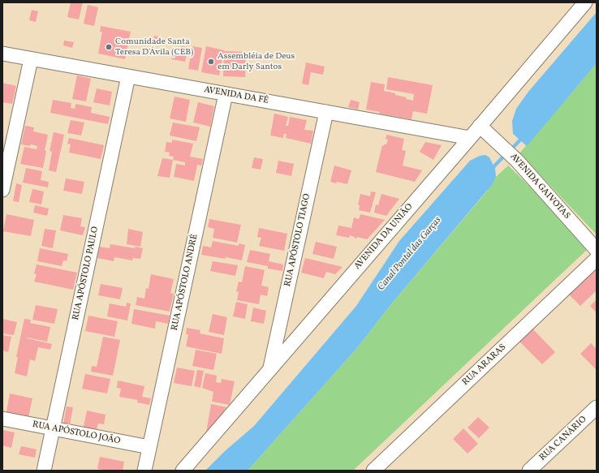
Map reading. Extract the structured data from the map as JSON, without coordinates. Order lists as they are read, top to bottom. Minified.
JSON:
{"streets":{"street":["AVENIDA DA FÉ","AVENIDA GAIVOTAS","AVENIDA DA UNIÃO","RUA APÓSTOLO TIAGO","RUA APÓSTOLO PAULO","RUA APÓSTOLO ANDRÉ","RUA ARARAS","RUA APÓSTOLO JOÃO","RUA CANÁRIO"]},"crossings":[["AVENIDA DA FÉ","AVENIDA DA UNIÃO"],["AVENIDA DA FÉ","RUA APÓSTOLO TIAGO"],["AVENIDA DA FÉ","RUA APÓSTOLO PAULO"],["AVENIDA DA FÉ","RUA APÓSTOLO ANDRÉ"],["AVENIDA GAIVOTAS","AVENIDA DA UNIÃO"],["AVENIDA DA UNIÃO","RUA APÓSTOLO TIAGO"],["RUA APÓSTOLO PAULO","RUA APÓSTOLO JOÃO"],["RUA APÓSTOLO ANDRÉ","RUA APÓSTOLO JOÃO"]],"water":["Canal Pontal das Garças"],"places":["Comunidade Santa Teresa D'Ávila (CEB)","Assembléia de Deus em Darly Santos"]}
